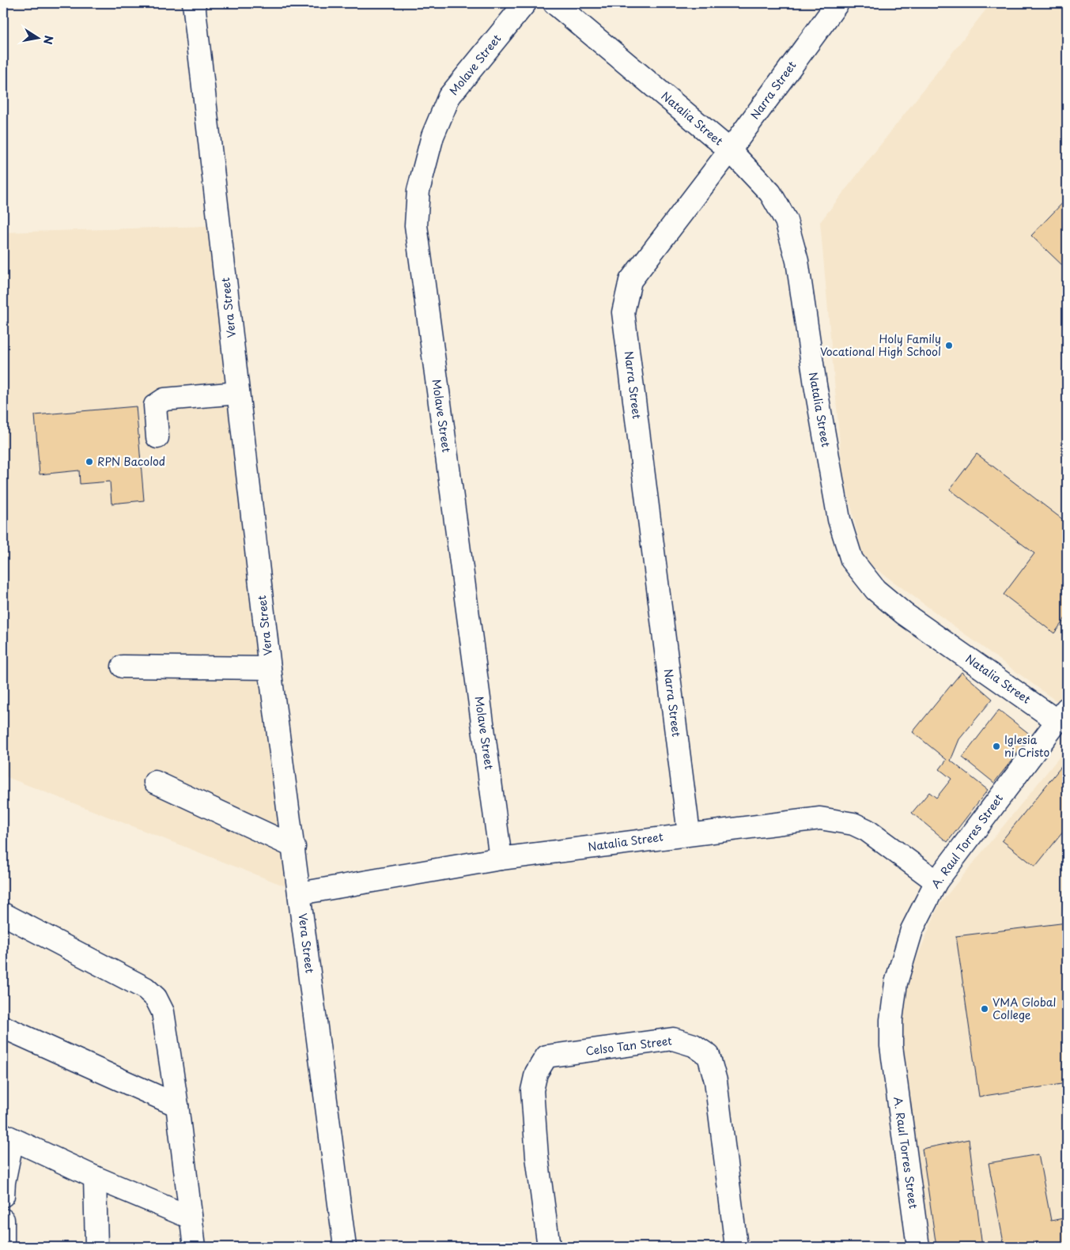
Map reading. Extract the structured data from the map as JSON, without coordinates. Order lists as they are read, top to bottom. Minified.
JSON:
{"streets":{"street":["Molave Street","Narra Street","Natalia Street","Vera Street","A. Raul Torres Street","Celso Tan Street"]},"crossings":[["Molave Street","Natalia Street"],["Narra Street","Natalia Street"],["Natalia Street","Vera Street"],["Natalia Street","A. Raul Torres Street"]],"places":["Holy Family Vocational High School","RPN Bacolod","Iglesia ni Cristo","VMA Global College"],"north":"right"}
